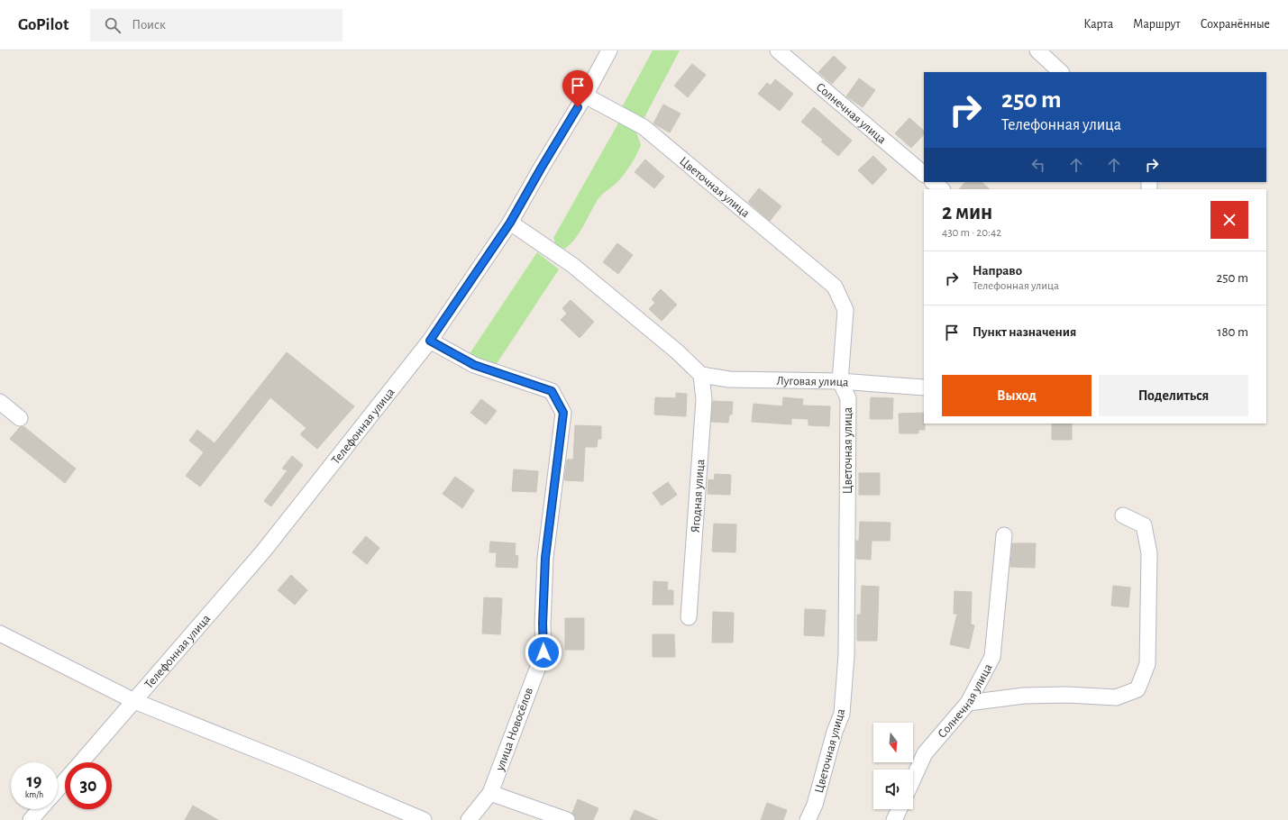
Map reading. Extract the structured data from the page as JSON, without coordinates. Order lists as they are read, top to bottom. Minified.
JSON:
{"streets":{"street":["Солнечная улица","Цветочная улица","Луговая улица","Телефонная улица","Ягодная улица","улица Новосёлов"]},"crossings":[["Цветочная улица","Луговая улица"],["Цветочная улица","Телефонная улица"],["Луговая улица","Ягодная улица"],["Телефонная улица","улица Новосёлов"]],"north":"bottom","page":{"header":"GoPilot","search":"Поиск","nav":["Карта","Маршрут","Сохранённые"],"turn":["250 m","Телефонная улица"],"heading":["2 мин","430 m · 20:42"],"list":[{"name":"Направо","note":"Телефонная улица","value":"250 m"},{"name":"Пункт назначения","value":"180 m"}],"buttons":["Выход","Поделиться"],"speed":"19 km/h","limit":"30"}}
